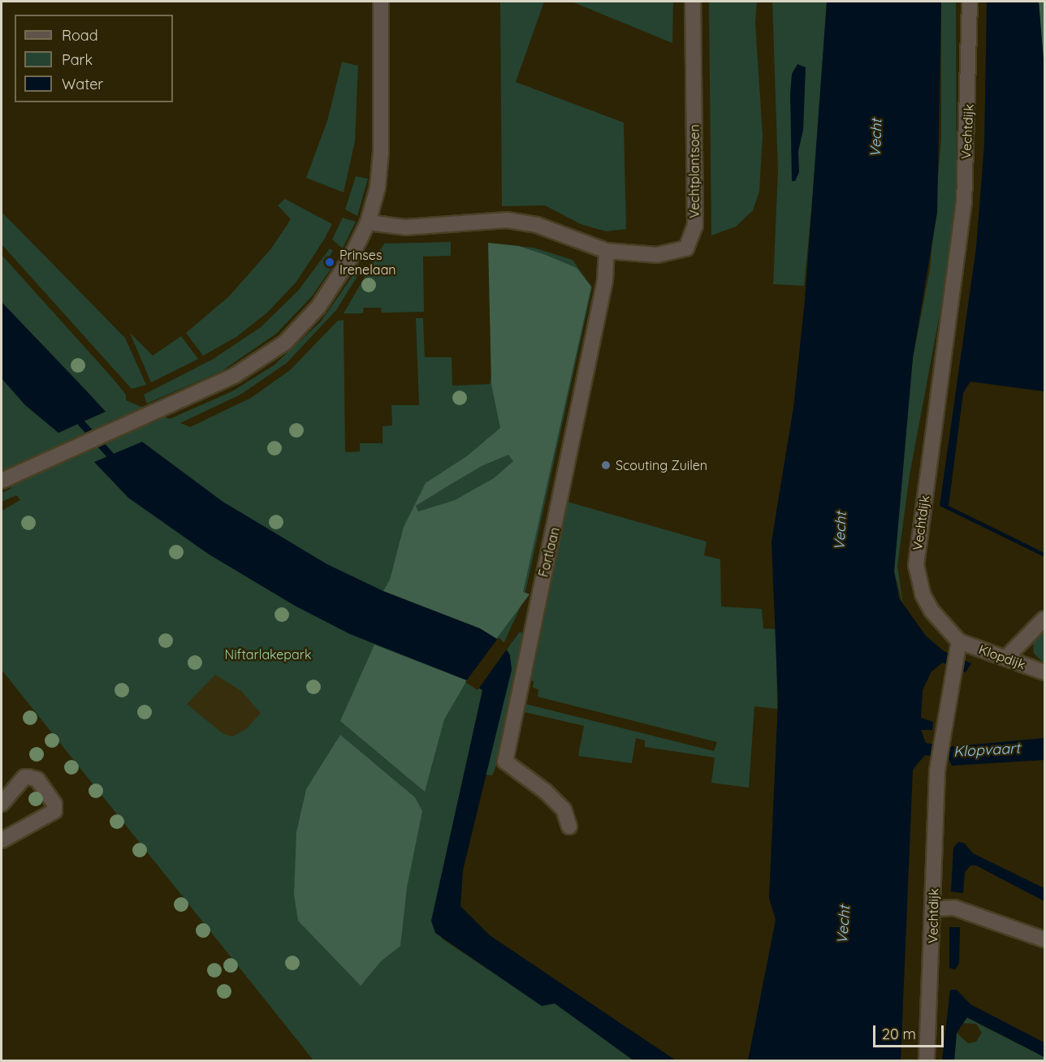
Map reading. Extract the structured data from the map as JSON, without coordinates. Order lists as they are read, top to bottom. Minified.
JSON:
{"streets":{"street":["Vechtdijk","Vechtplantsoen","Fortlaan","Klopdijk"]},"crossings":[["Vechtdijk","Klopdijk"],["Vechtplantsoen","Fortlaan"]],"water":["Vecht","Klopvaart"],"parks":["Niftarlakepark"],"places":["Prinses Irenelaan","Scouting Zuilen"],"legend":["Road","Park","Water"],"scale_bar":"20 m"}
